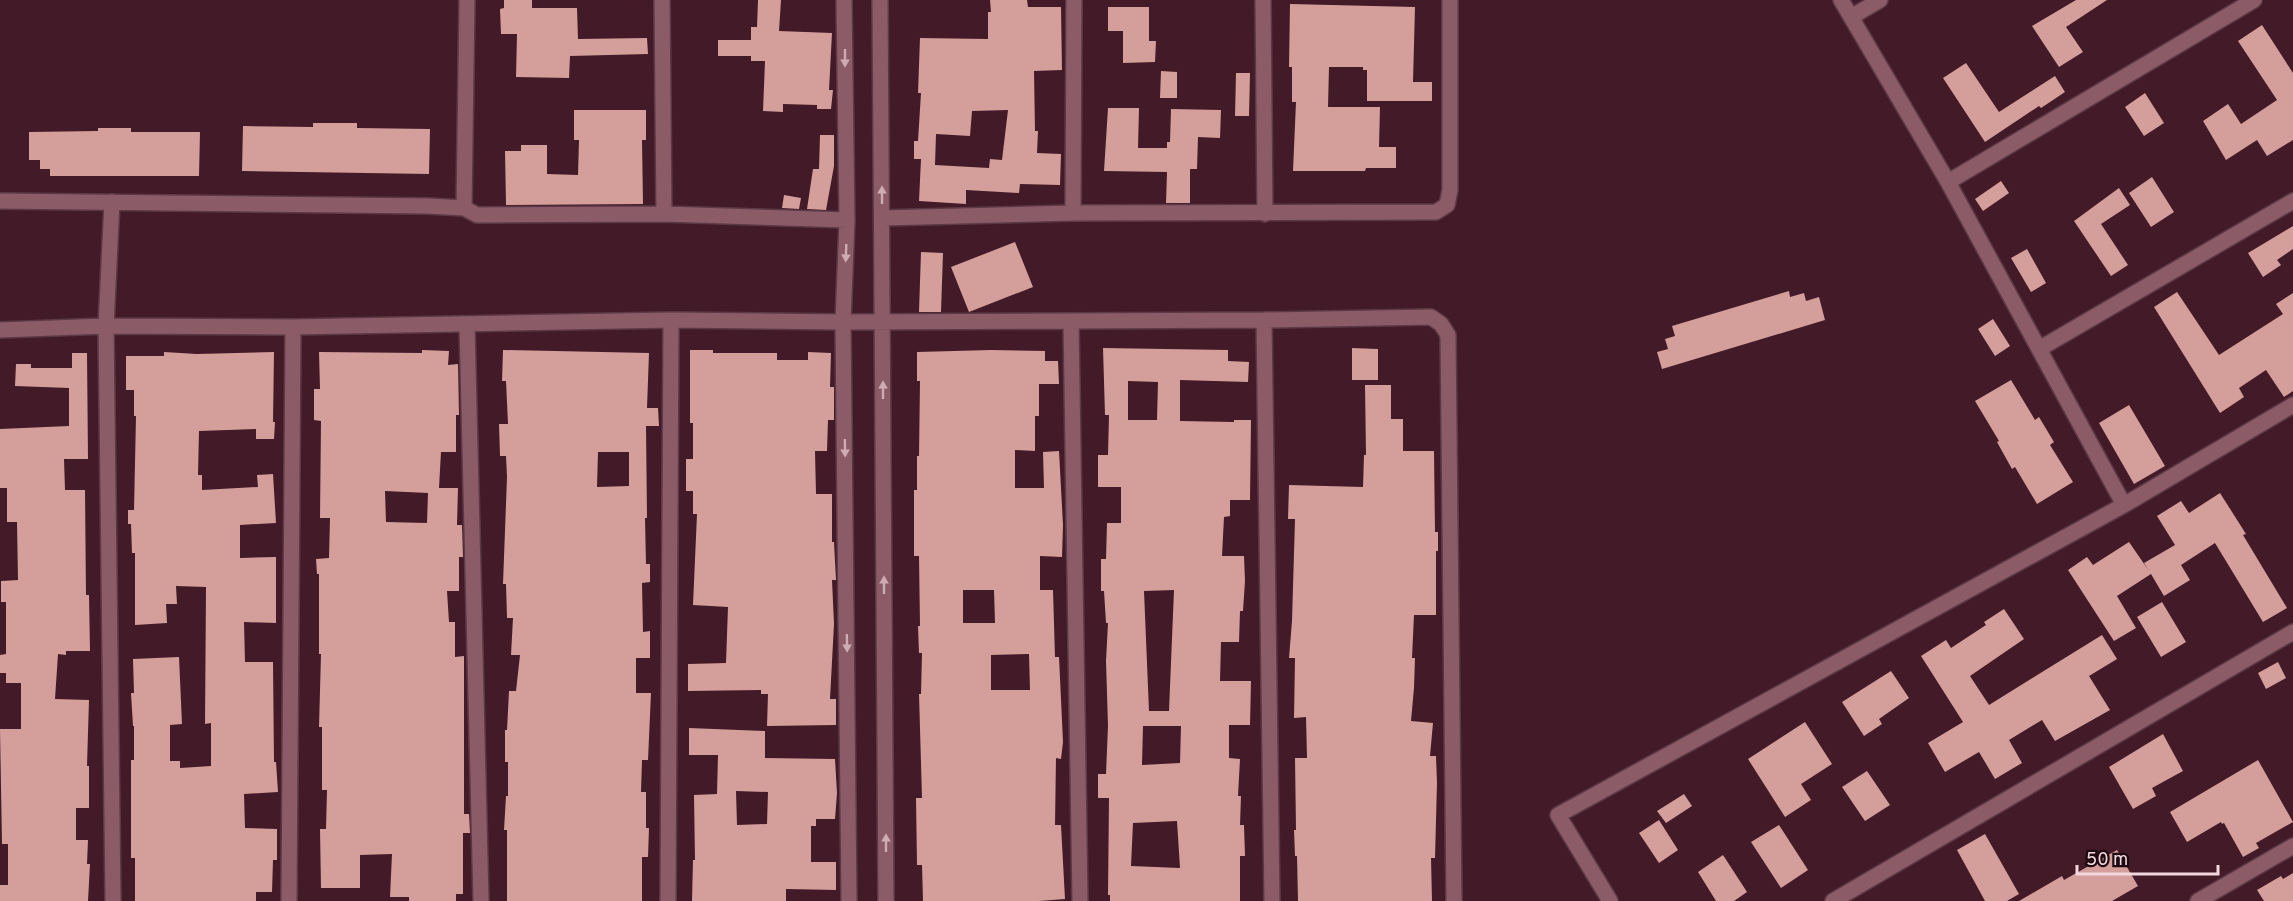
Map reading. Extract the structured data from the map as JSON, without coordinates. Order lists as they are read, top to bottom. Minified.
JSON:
{"scale_bar":"50 m"}
